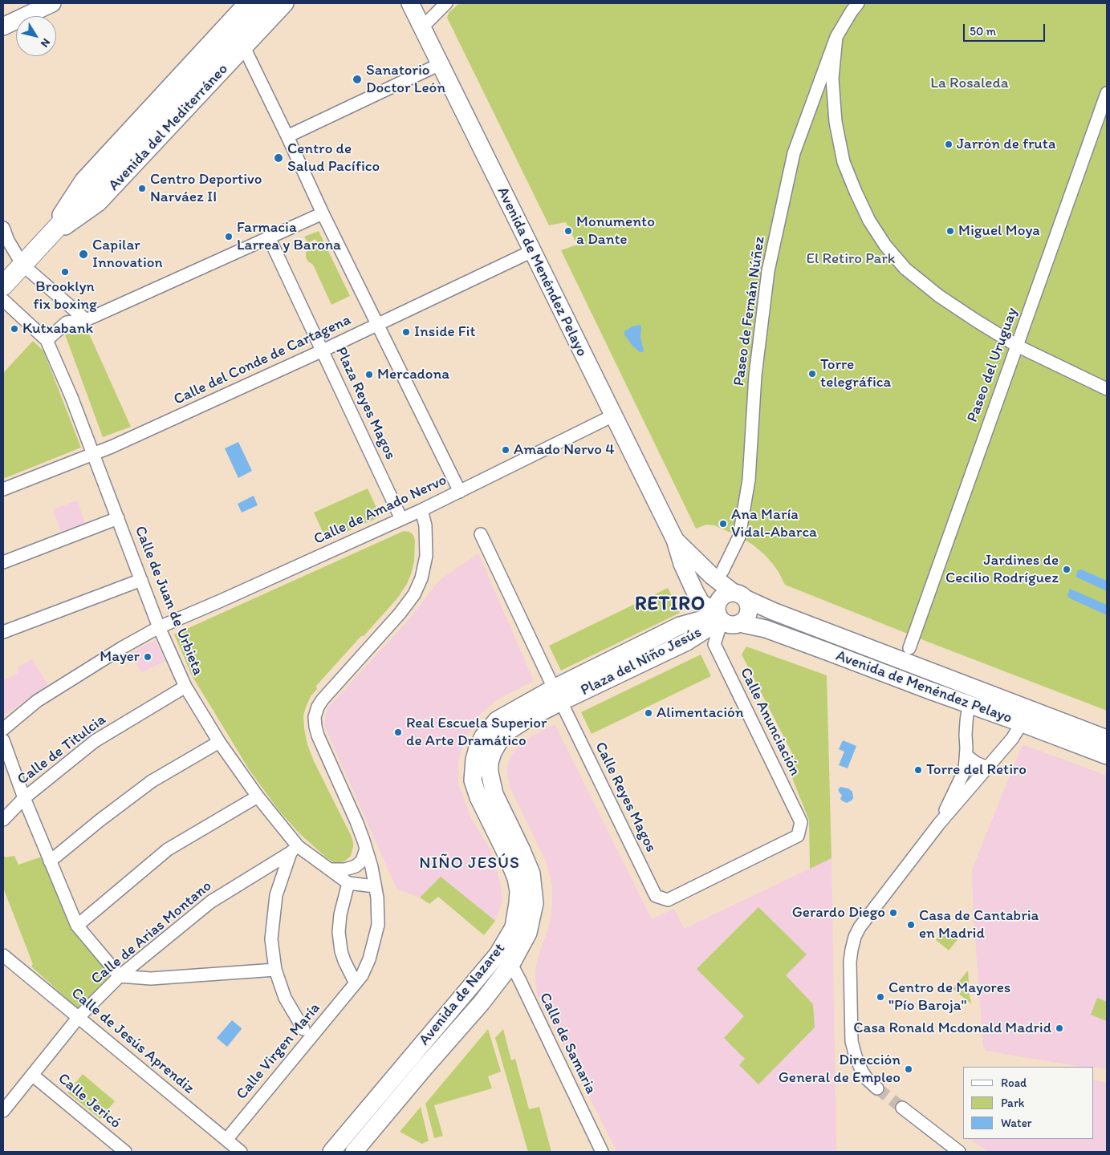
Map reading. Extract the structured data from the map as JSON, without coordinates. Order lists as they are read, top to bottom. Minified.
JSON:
{"streets":{"main road":["Avenida del Mediterráneo","Avenida de Menéndez Pelayo","Plaza del Niño Jesús","Avenida de Nazaret"],"street":["Paseo de Fernán Núñez","Calle del Conde de Cartagena","Paseo del Uruguay","Plaza Reyes Magos","Calle de Amado Nervo","Calle de Juan de Urbieta","Calle Anunciación","Calle de Titulcia","Calle Reyes Magos","Calle de Arias Montano","Calle de Jesús Aprendiz","Calle de Samaria","Calle Virgen María","Calle Jericó"]},"crossings":[["Avenida de Menéndez Pelayo","Calle del Conde de Cartagena"],["Avenida de Menéndez Pelayo","Calle de Amado Nervo"],["Avenida de Menéndez Pelayo","Plaza del Niño Jesús"],["Avenida de Menéndez Pelayo","Calle Anunciación"],["Paseo de Fernán Núñez","Paseo del Uruguay"],["Calle del Conde de Cartagena","Plaza Reyes Magos"],["Calle del Conde de Cartagena","Calle de Juan de Urbieta"],["Plaza Reyes Magos","Calle de Amado Nervo"],["Calle de Amado Nervo","Calle de Juan de Urbieta"],["Calle de Amado Nervo","Calle Virgen María"],["Calle de Juan de Urbieta","Calle de Titulcia"],["Calle de Juan de Urbieta","Calle de Arias Montano"],["Calle de Juan de Urbieta","Calle Virgen María"],["Plaza del Niño Jesús","Calle Anunciación"],["Plaza del Niño Jesús","Calle Reyes Magos"],["Plaza del Niño Jesús","Avenida de Nazaret"],["Calle Anunciación","Calle Reyes Magos"],["Calle Reyes Magos","Avenida de Nazaret"],["Calle de Arias Montano","Calle de Jesús Aprendiz"],["Calle de Arias Montano","Calle Jericó"],["Avenida de Nazaret","Calle de Samaria"],["Calle de Jesús Aprendiz","Calle Virgen María"]],"districts":["RETIRO","NIÑO JESÚS"],"parks":["La Rosaleda","El Retiro Park"],"places":["Sanatorio Doctor León","Jarrón de fruta","Centro de Salud Pacífico","Centro Deportivo Narváez II","Monumento a Dante","Miguel Moya","Farmacia Larrea y Barona","Capilar Innovation","Brooklyn fix boxing","Kutxabank","Inside Fit","Torre telegráfica","Mercadona","Amado Nervo 4","Ana María Vidal-Abarca","Jardines de Cecilio Rodríguez","Mayer","Alimentación","Real Escuela Superior de Arte Dramático","Torre del Retiro","Gerardo Diego","Casa de Cantabria en Madrid","Centro de Mayores \"Pío Baroja\"","Casa Ronald Mcdonald Madrid","Dirección General de Empleo"],"legend":["Road","Park","Water"],"scale_bar":"50 m","north":"bottom right"}
